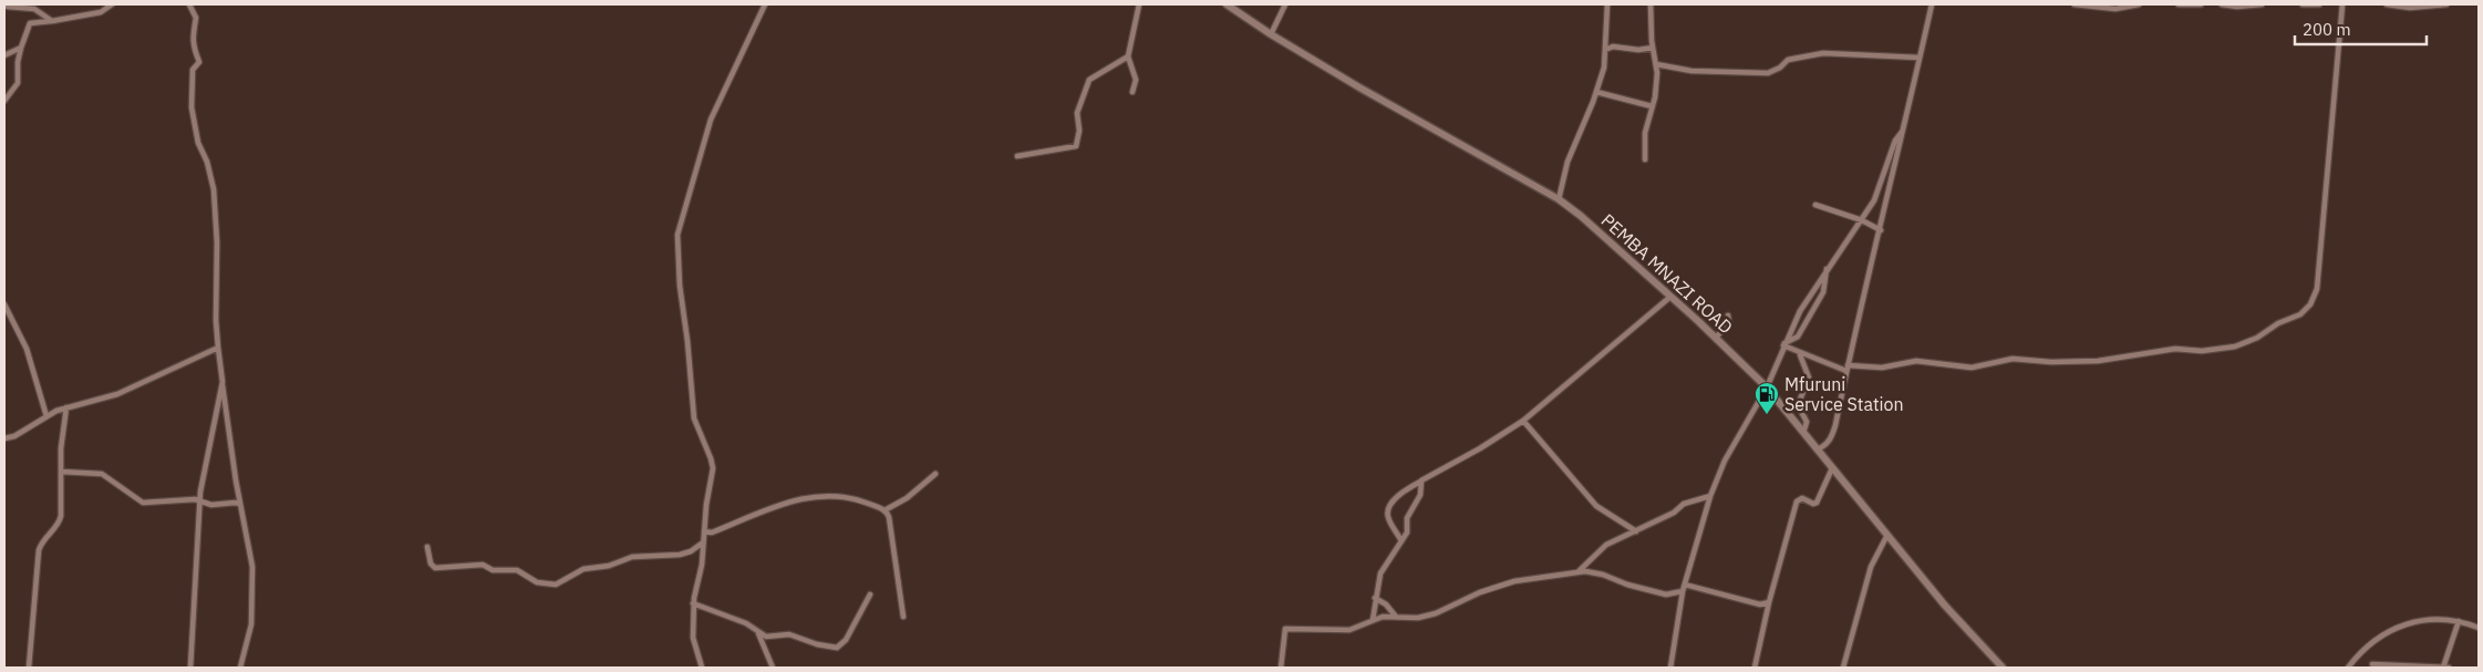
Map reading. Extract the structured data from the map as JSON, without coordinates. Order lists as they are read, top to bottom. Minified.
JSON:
{"streets":{"main road":["PEMBA MNAZI ROAD"]},"places":{"fuel station":["Mfuruni Service Station"]},"scale_bar":"200 m"}
